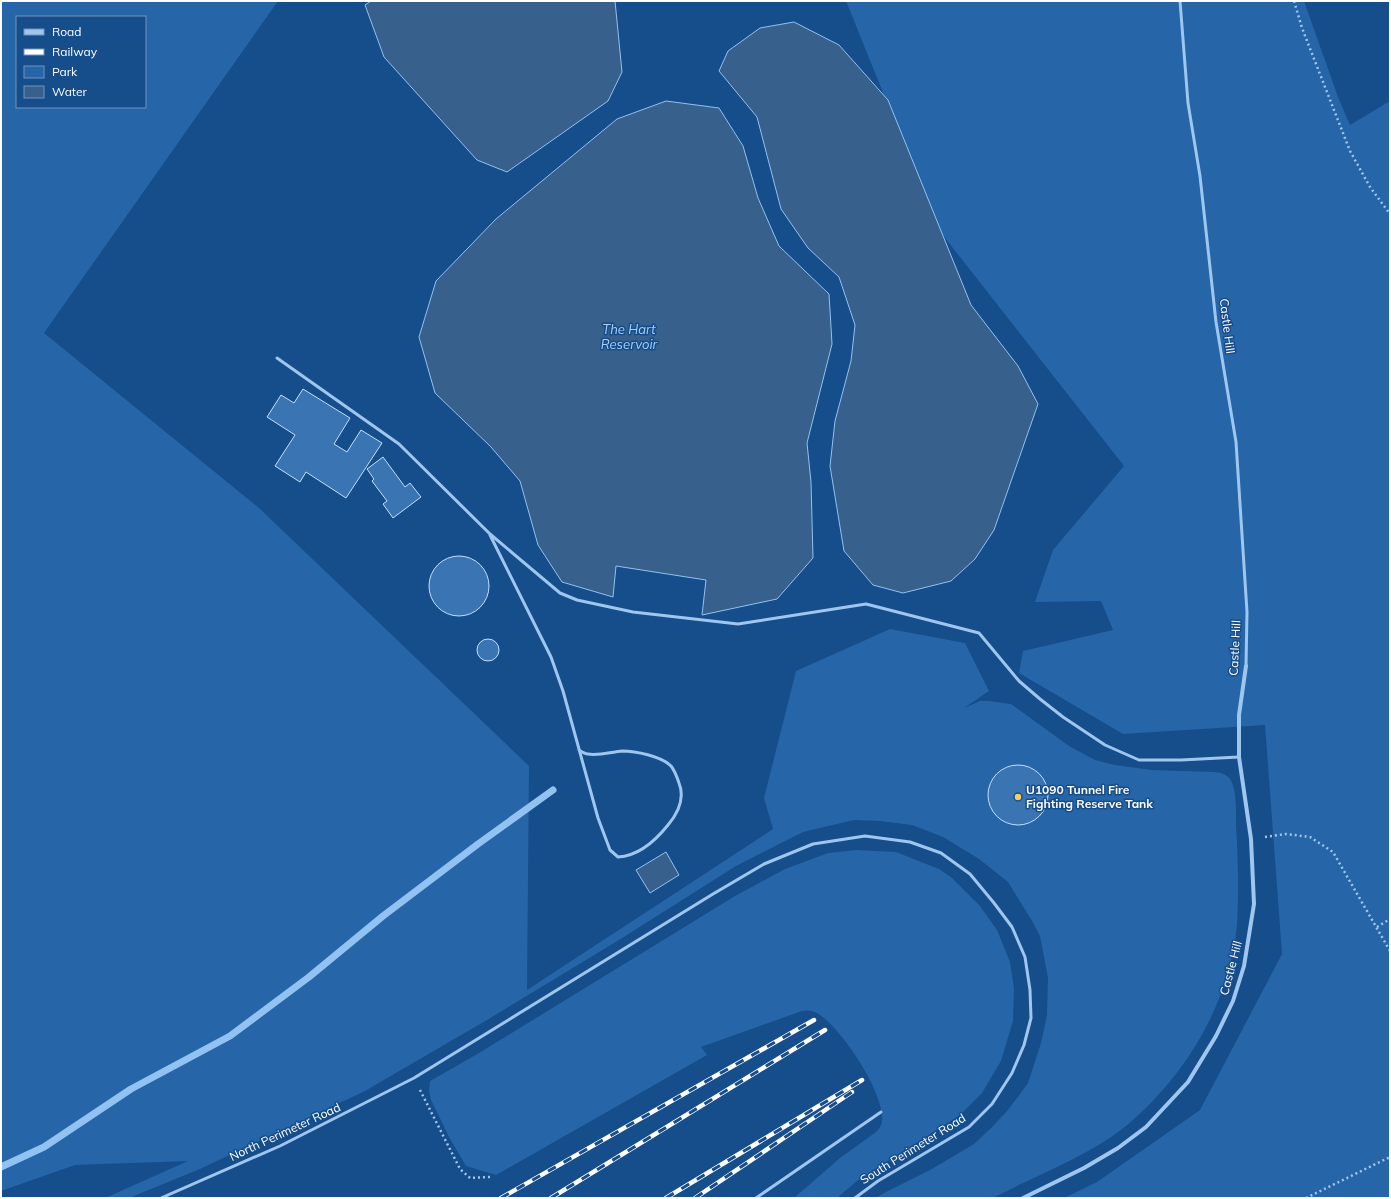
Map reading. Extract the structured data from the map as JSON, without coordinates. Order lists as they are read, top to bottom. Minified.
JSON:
{"streets":{"street":["Castle Hill"],"lane":["North Perimeter Road","South Perimeter Road"]},"crossings":[["North Perimeter Road","South Perimeter Road"]],"water":["The Hart Reservoir"],"places":["U1090 Tunnel Fire Fighting Reserve Tank"],"legend":["Road","Railway","Park","Water"]}
